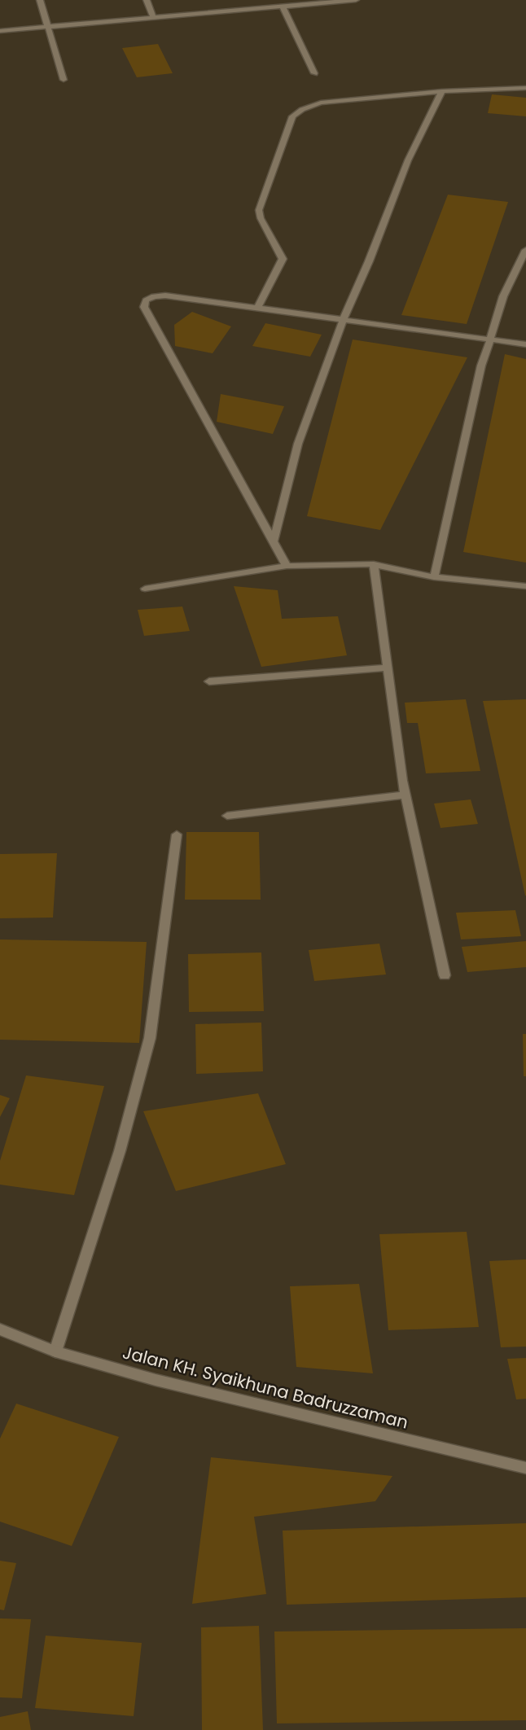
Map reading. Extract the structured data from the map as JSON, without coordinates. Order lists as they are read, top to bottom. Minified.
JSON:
{"streets":{"street":["Jalan KH. Syaikhuna Badruzzaman"]}}
